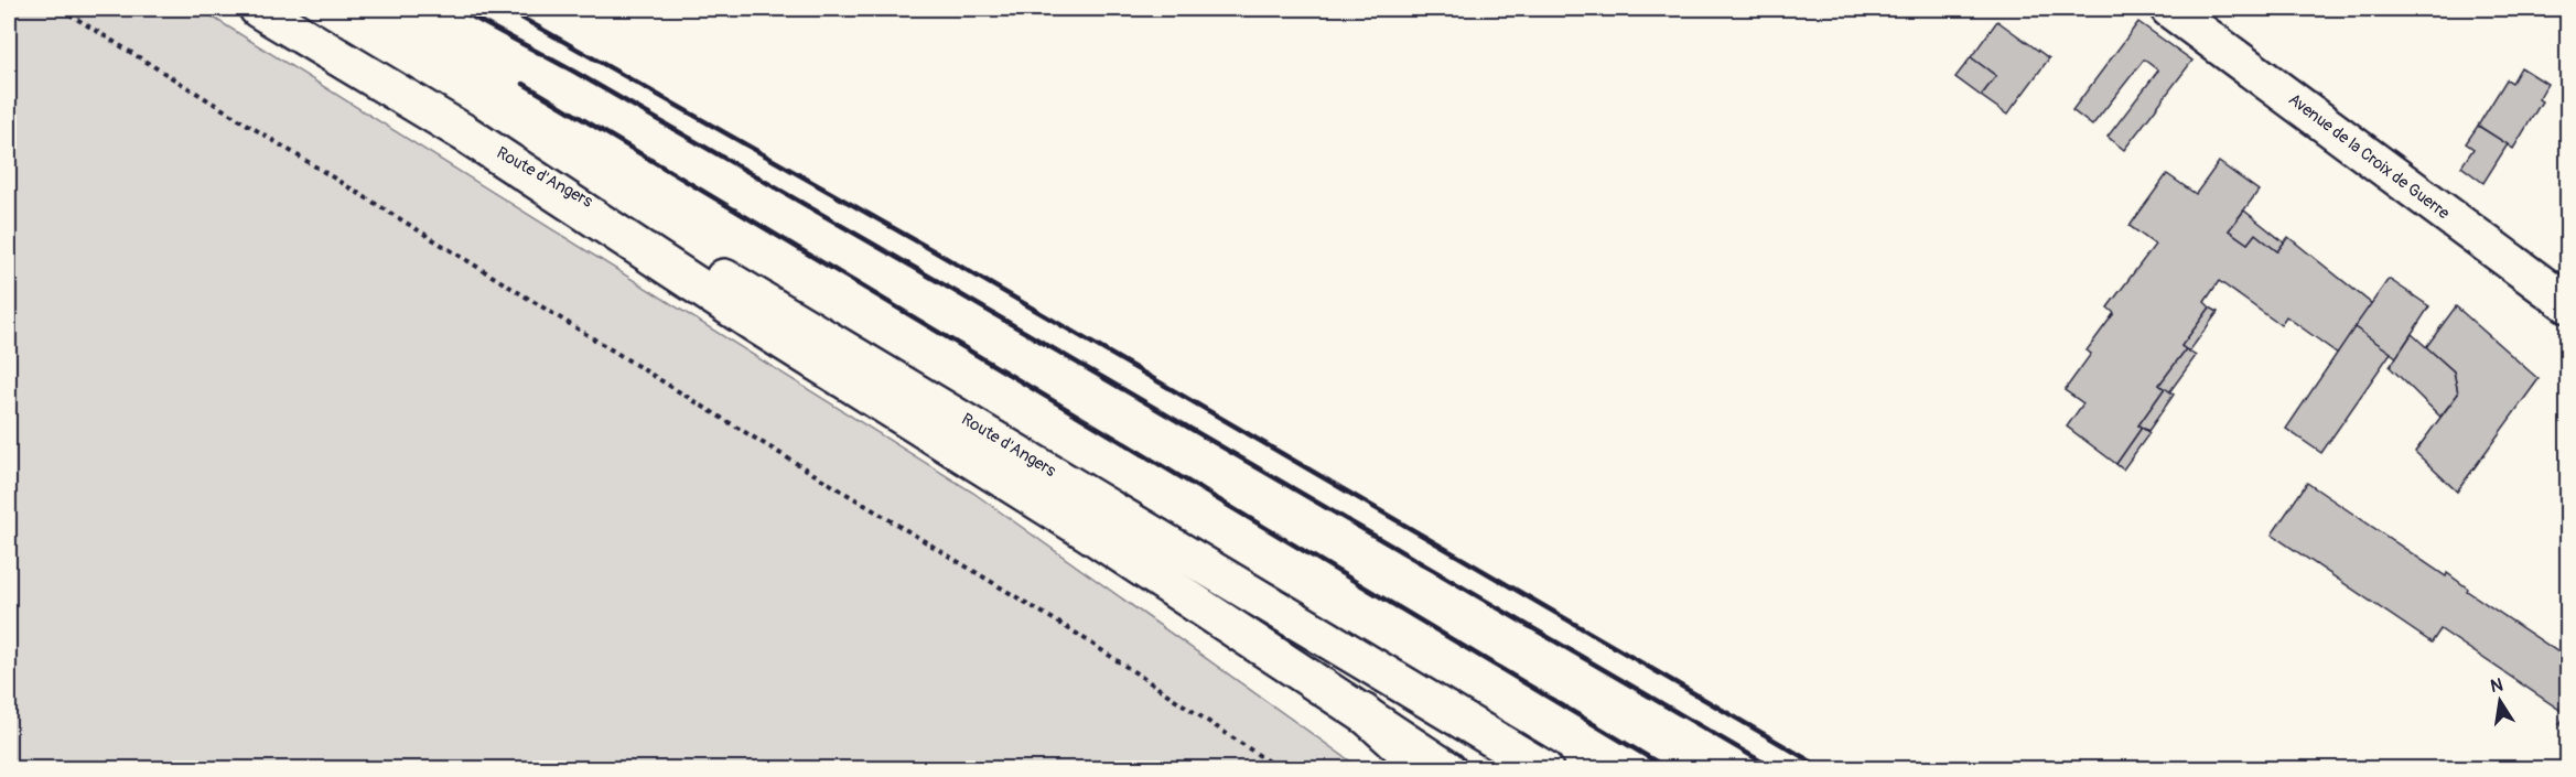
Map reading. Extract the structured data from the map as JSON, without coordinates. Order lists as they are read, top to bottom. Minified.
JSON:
{"streets":{"main road":["Avenue de la Croix de Guerre","Route d'Angers"]},"north":"top"}
